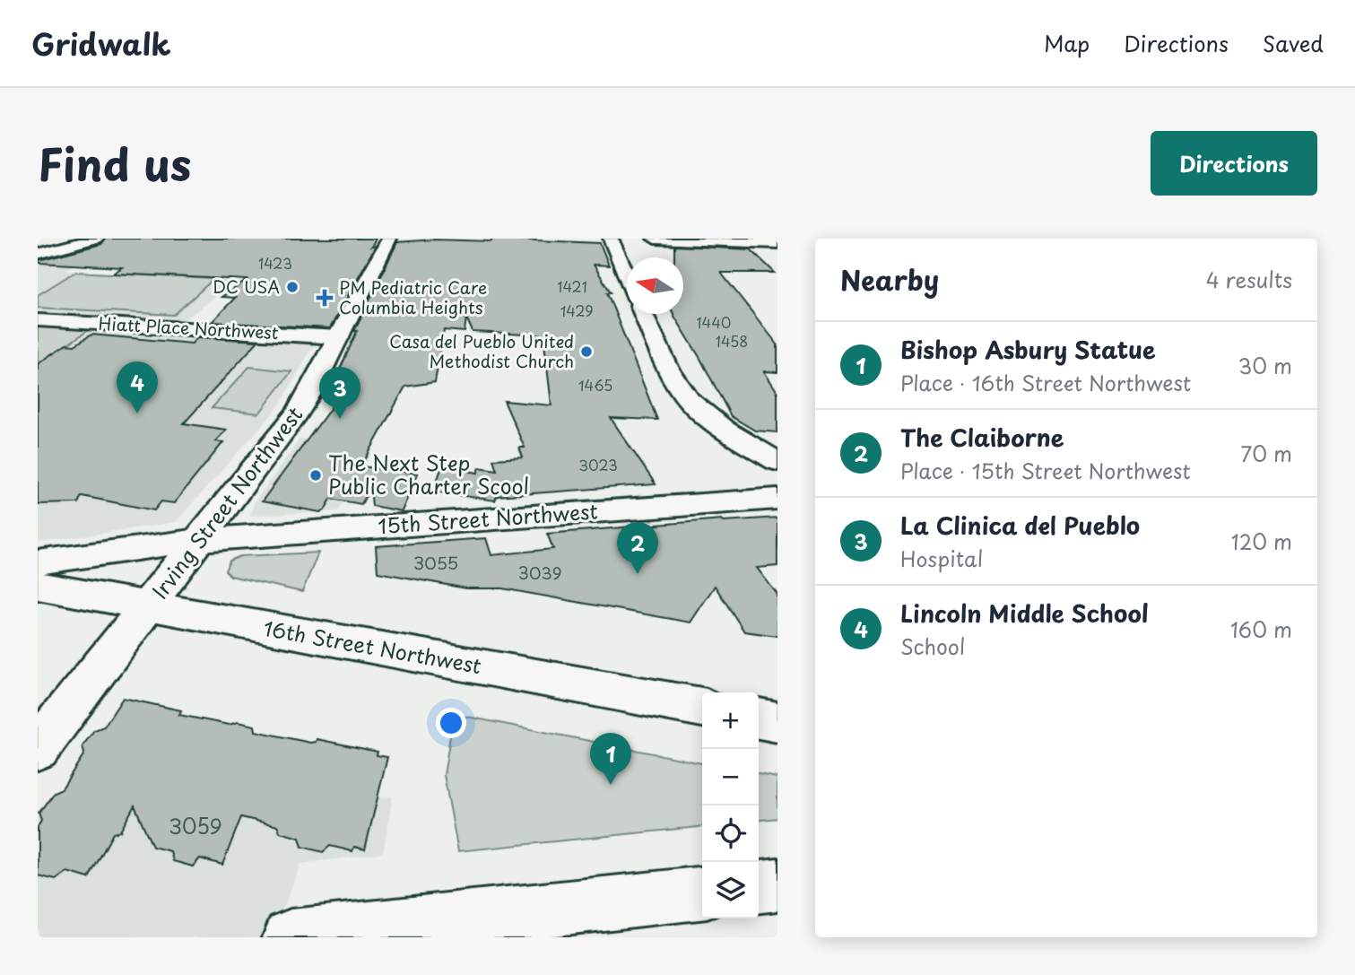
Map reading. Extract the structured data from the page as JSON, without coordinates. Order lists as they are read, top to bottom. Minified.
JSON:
{"streets":{"main road":["Hiatt Place Northwest","Irving Street Northwest","15th Street Northwest","16th Street Northwest"]},"crossings":[["Hiatt Place Northwest","Irving Street Northwest"],["Irving Street Northwest","15th Street Northwest"],["Irving Street Northwest","16th Street Northwest"]],"places":{"other":["DC USA","Casa del Pueblo United Methodist Church","The Next Step Public Charter Scool"],"health":["PM Pediatric Care Columbia Heights"]},"house_numbers":["1423","1421","1429","1440","1458","1465","3023","3055","3039","3059"],"north":"left","page":{"header":"Gridwalk","nav":["Map","Directions","Saved"],"title":"Find us","buttons":"Directions","heading":["Nearby","4 results"],"list":[{"mark":"1","name":"Bishop Asbury Statue","note":"Place · 16th Street Northwest","value":"30 m"},{"mark":"2","name":"The Claiborne","note":"Place · 15th Street Northwest","value":"70 m"},{"mark":"3","name":"La Clinica del Pueblo","note":"Hospital","value":"120 m"},{"mark":"4","name":"Lincoln Middle School","note":"School","value":"160 m"}],"pins":["4","3","2","1"],"map_buttons":["+","−"]}}
